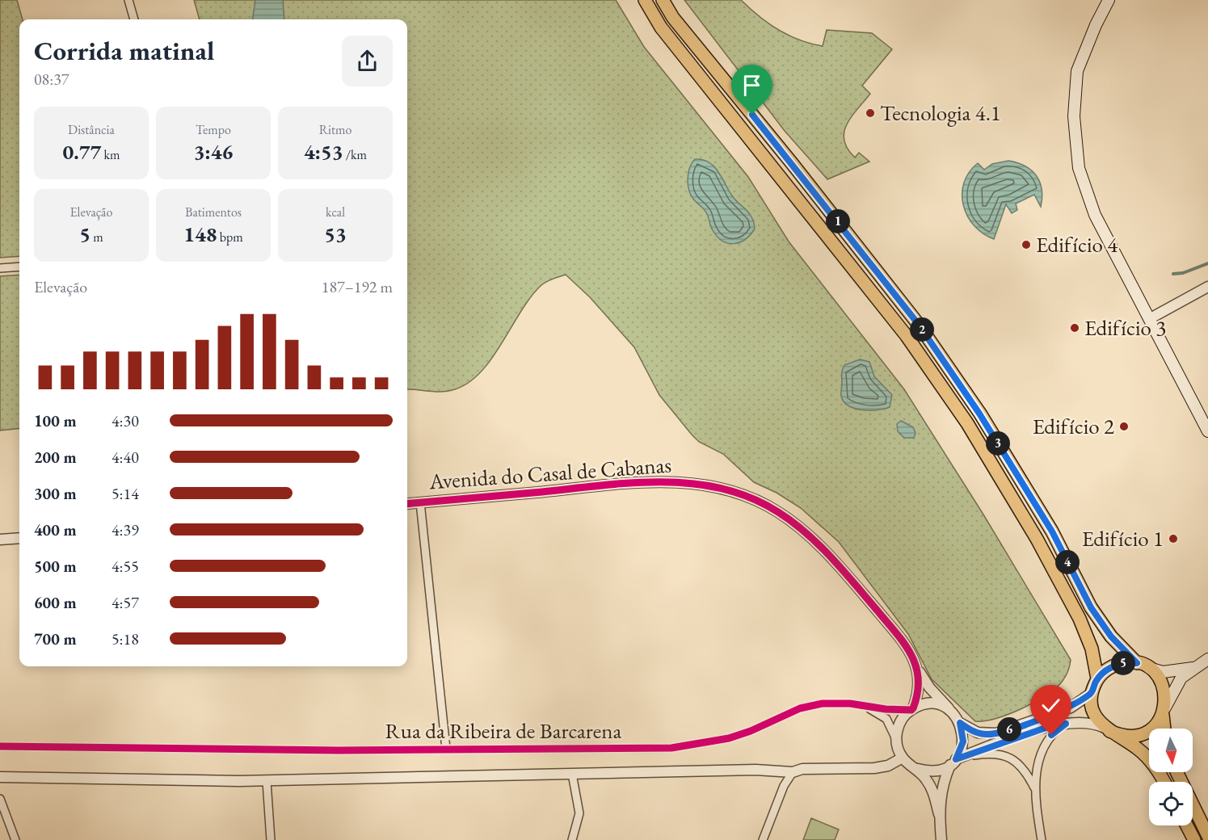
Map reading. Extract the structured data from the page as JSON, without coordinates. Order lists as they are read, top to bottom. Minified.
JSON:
{"streets":{"street":["Avenida do Casal de Cabanas","Rua da Ribeira de Barcarena"]},"crossings":[["Avenida do Casal de Cabanas","Rua da Ribeira de Barcarena"]],"places":["Tecnologia 4.1","Edifício 4","Edifício 3","Edifício 2","Edifício 1"],"north":"bottom","page":{"heading":["Corrida matinal","08:37"],"stats":[["Distância","0.77 km"],["Tempo","3:46"],["Ritmo","4:53 /km"],["Elevação","5 m"],["Batimentos","148 bpm"],["kcal","53"]],"pins":["1","2","3","4","5","6"],"chart":["Elevação","187–192 m"],"list":[{"name":"100 m","note":"4:30"},{"name":"200 m","note":"4:40"},{"name":"300 m","note":"5:14"},{"name":"400 m","note":"4:39"},{"name":"500 m","note":"4:55"},{"name":"600 m","note":"4:57"},{"name":"700 m","note":"5:18"}]}}
